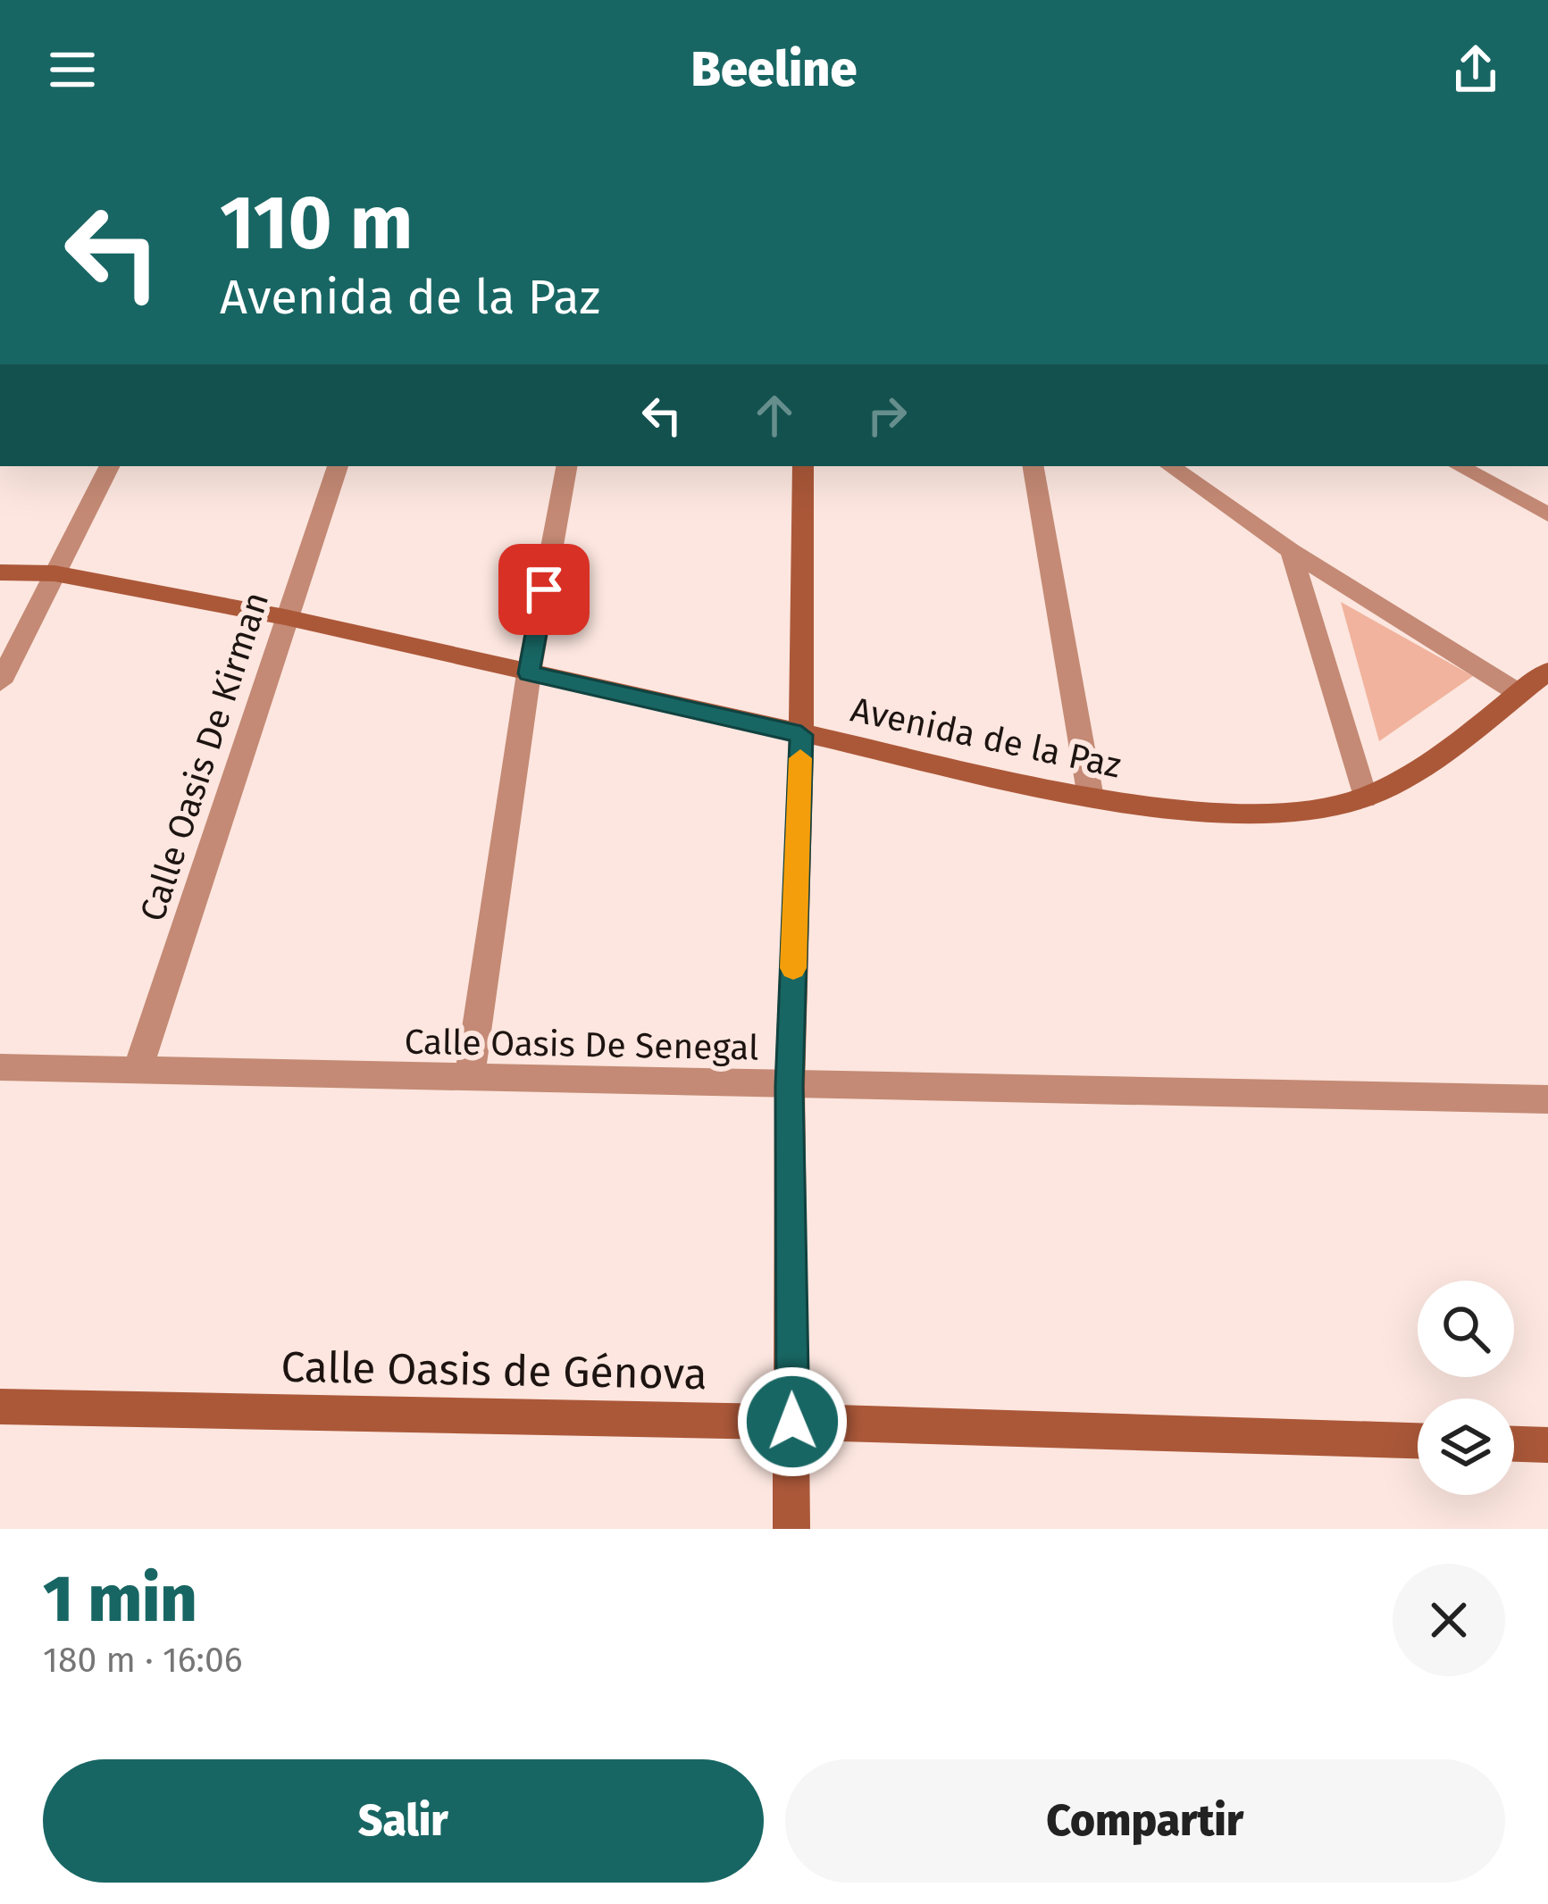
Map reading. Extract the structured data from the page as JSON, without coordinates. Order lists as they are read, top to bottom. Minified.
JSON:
{"streets":{"street":["Avenida de la Paz","Calle Oasis De Kirman","Calle Oasis De Senegal","Calle Oasis de Génova"]},"crossings":[["Avenida de la Paz","Calle Oasis De Kirman"],["Calle Oasis De Kirman","Calle Oasis De Senegal"]],"page":{"header":"Beeline","turn":["110 m","Avenida de la Paz"],"heading":["1 min","180 m · 16:06"],"buttons":["Salir","Compartir"]}}
